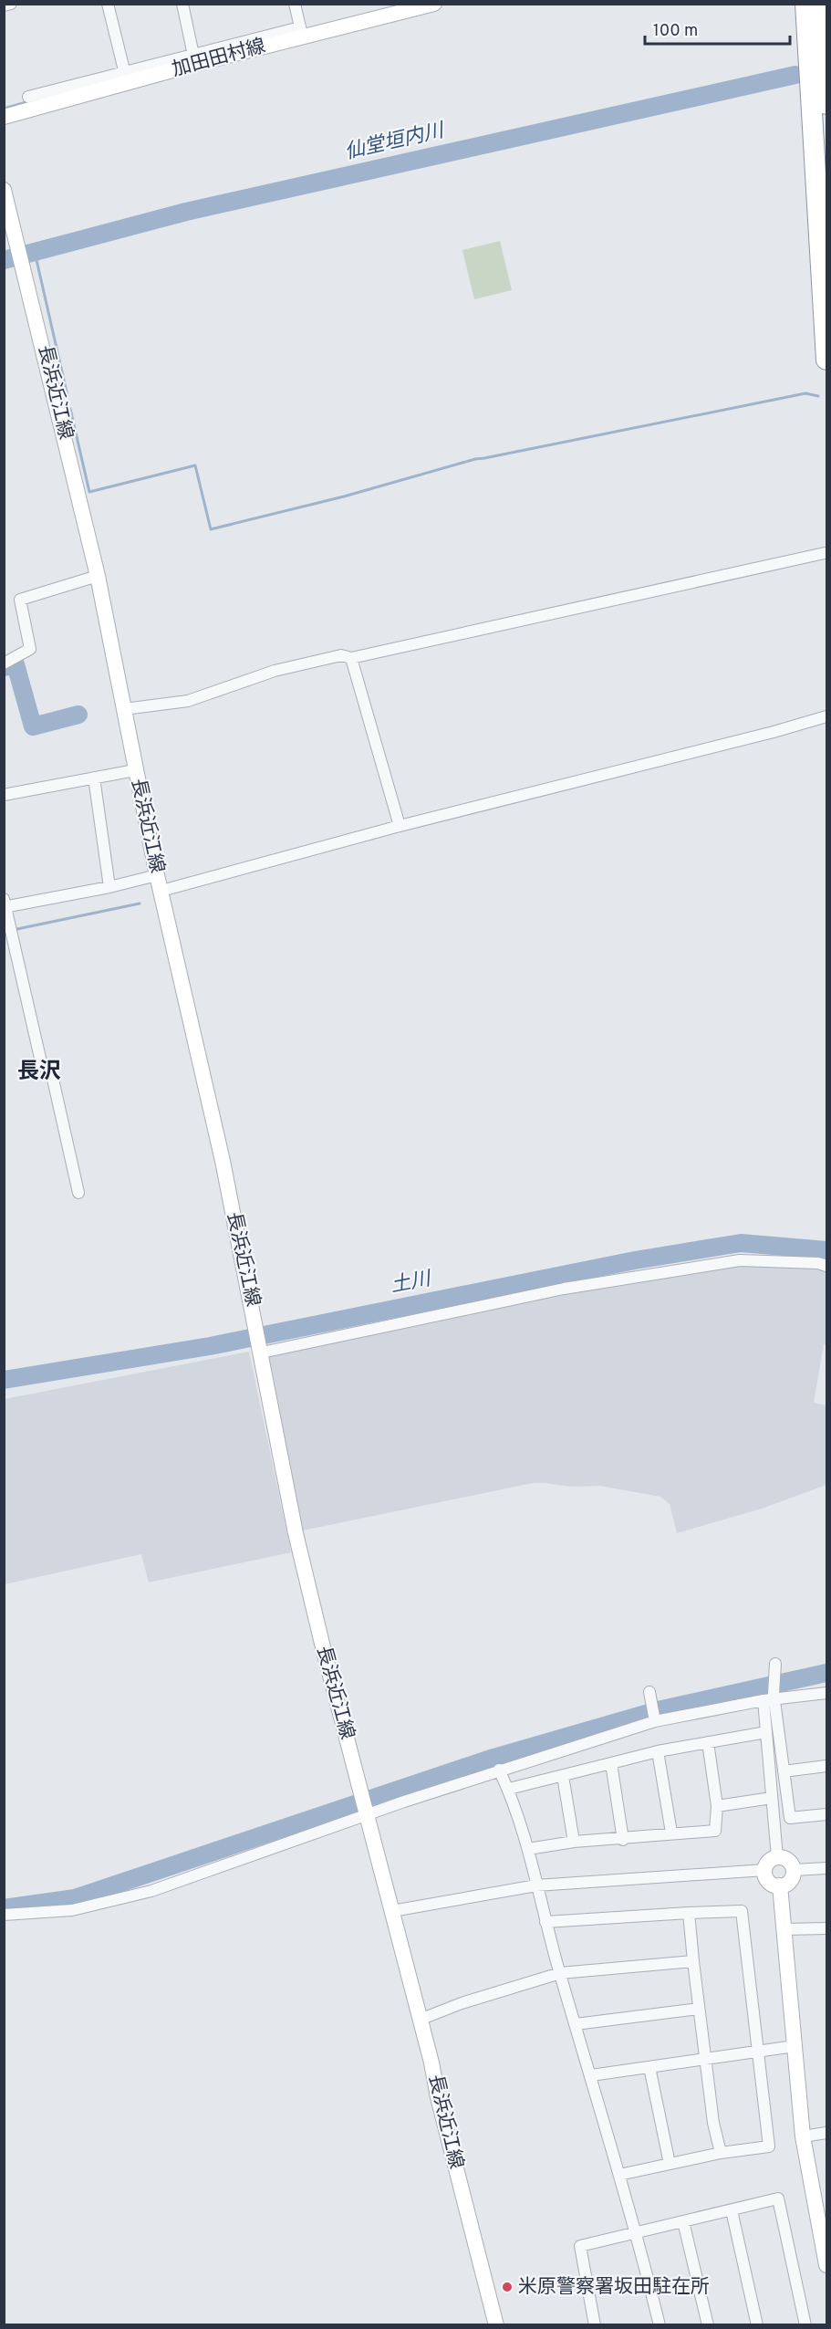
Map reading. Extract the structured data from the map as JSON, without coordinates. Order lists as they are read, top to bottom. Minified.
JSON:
{"streets":{"main road":["加田田村線","長浜近江線"]},"districts":["長沢"],"water":["仙堂垣内川","土川"],"places":["米原警察署坂田駐在所"],"scale_bar":"100 m"}
